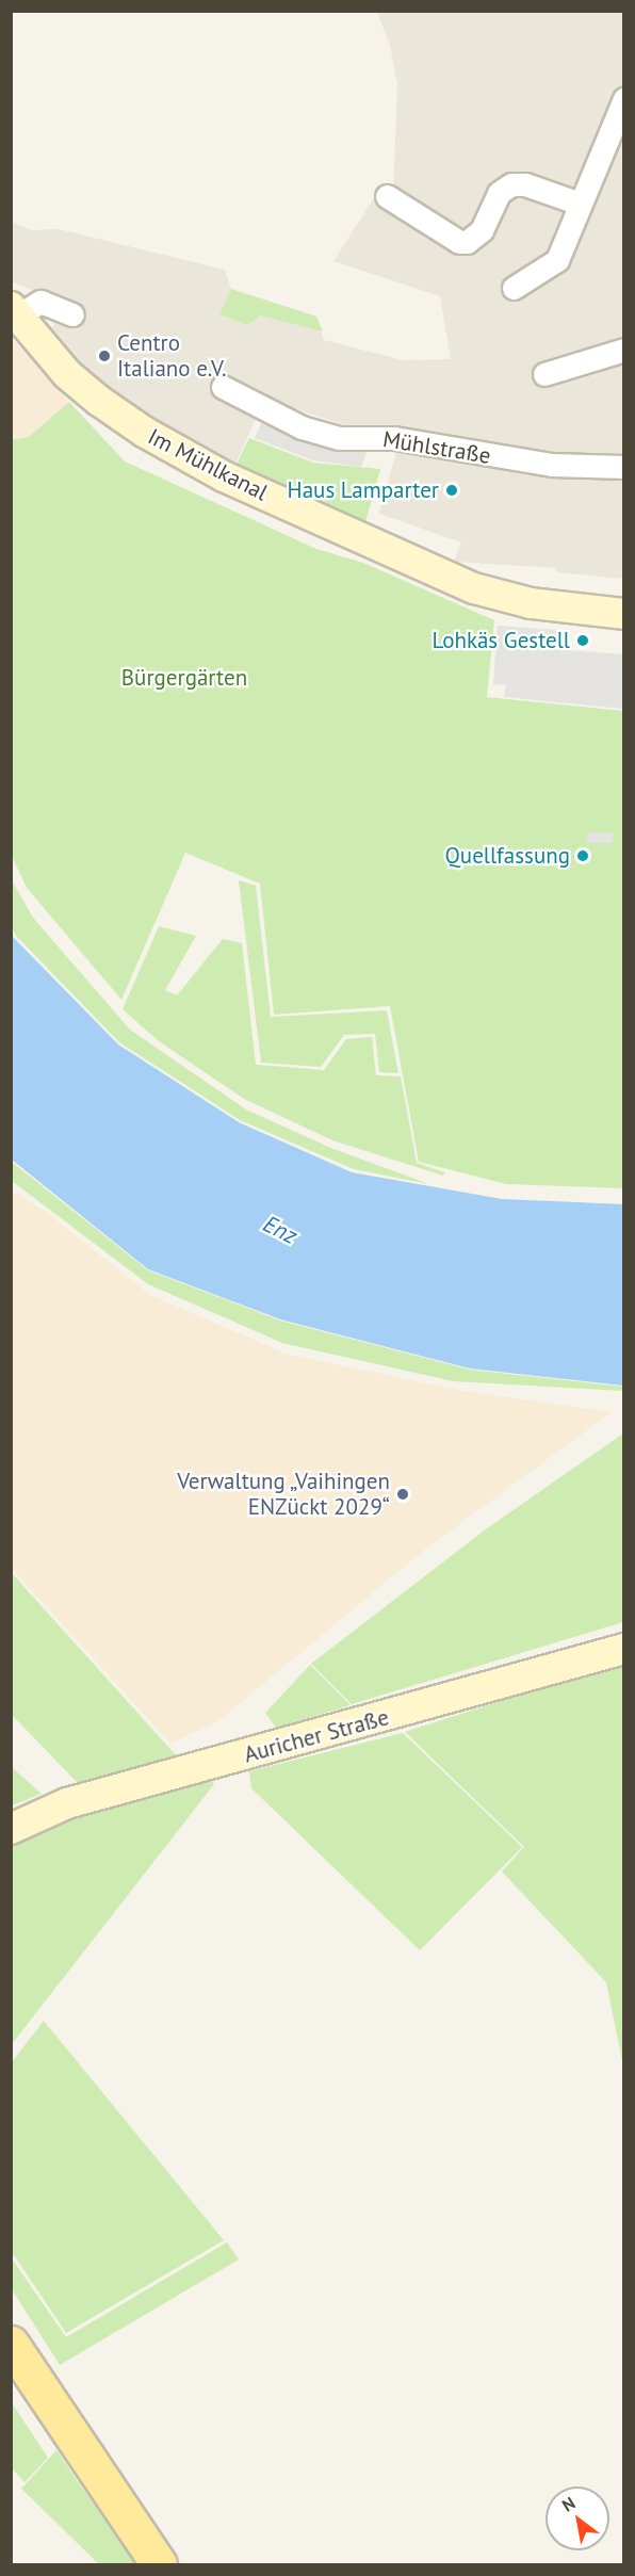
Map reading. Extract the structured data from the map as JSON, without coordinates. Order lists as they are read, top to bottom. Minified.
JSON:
{"streets":{"street":["Mühlstraße","Im Mühlkanal","Auricher Straße"]},"water":["Enz"],"parks":["Bürgergärten"],"places":["Centro Italiano e.V.","Haus Lamparter","Lohkäs Gestell","Quellfassung","Verwaltung „Vaihingen ENZückt 2029“"],"north":"top left"}
